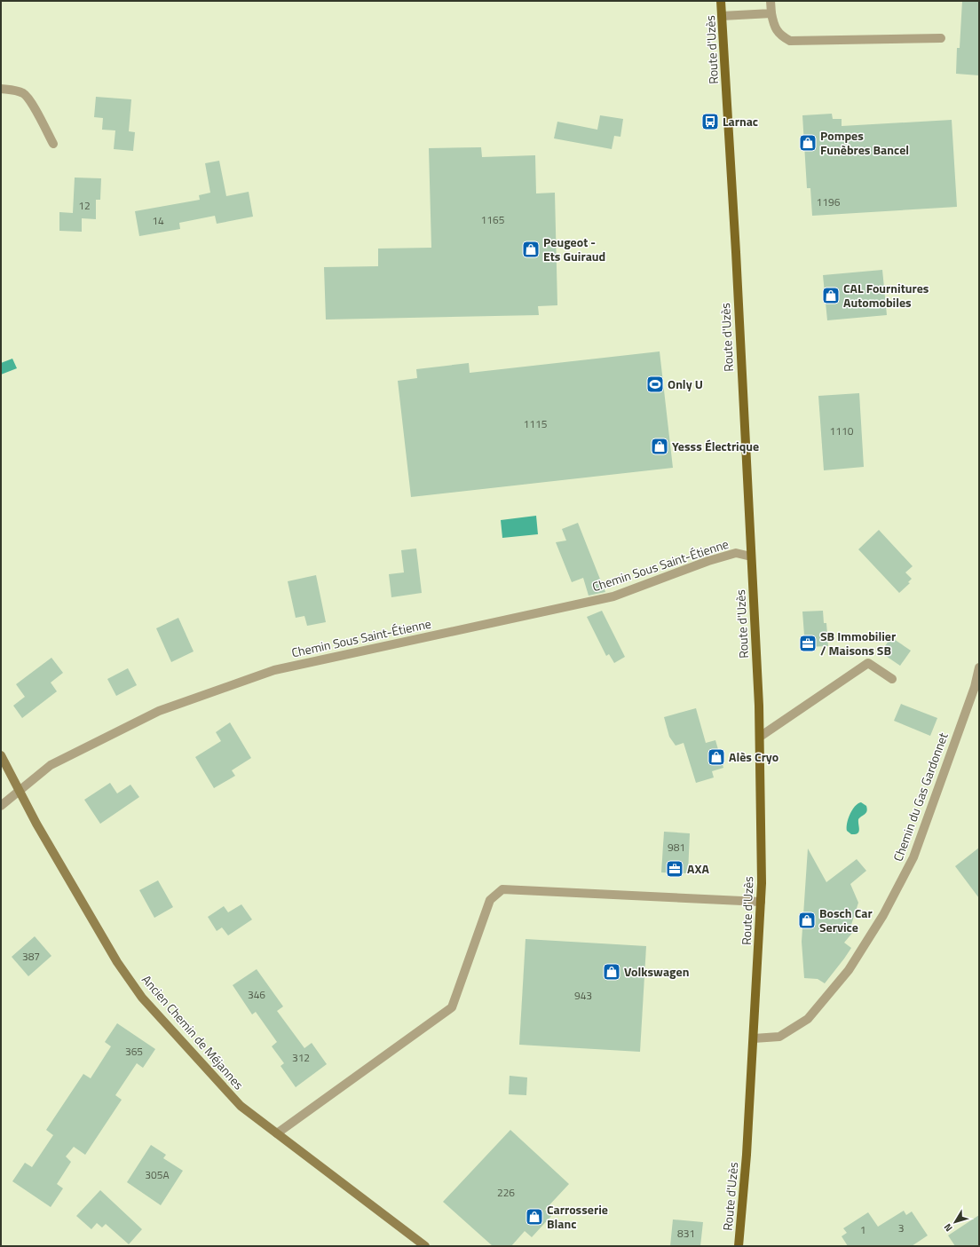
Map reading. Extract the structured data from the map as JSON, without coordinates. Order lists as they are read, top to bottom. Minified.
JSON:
{"streets":{"main road":["Route d'Uzès"],"street":["Chemin Sous Saint-Étienne","Chemin du Gas Gardonnet","Ancien Chemin de Méjannes"]},"crossings":[["Route d'Uzès","Chemin Sous Saint-Étienne"],["Route d'Uzès","Chemin du Gas Gardonnet"],["Chemin Sous Saint-Étienne","Ancien Chemin de Méjannes"]],"places":{"bus stop":["Larnac"],"shop":["Pompes Funèbres Bancel","Peugeot - Ets Guiraud","CAL Fournitures Automobiles","Yesss Électrique","Alès Cryo","Bosch Car Service","Volkswagen","Carrosserie Blanc"],"sports":["Only U"],"office":["SB Immobilier / Maisons SB","AXA"]},"house_numbers":["1196","12","1165","14","1115","1110","981","387","346","943","365","312","305A","226","3","1","831"],"north":"bottom left"}
